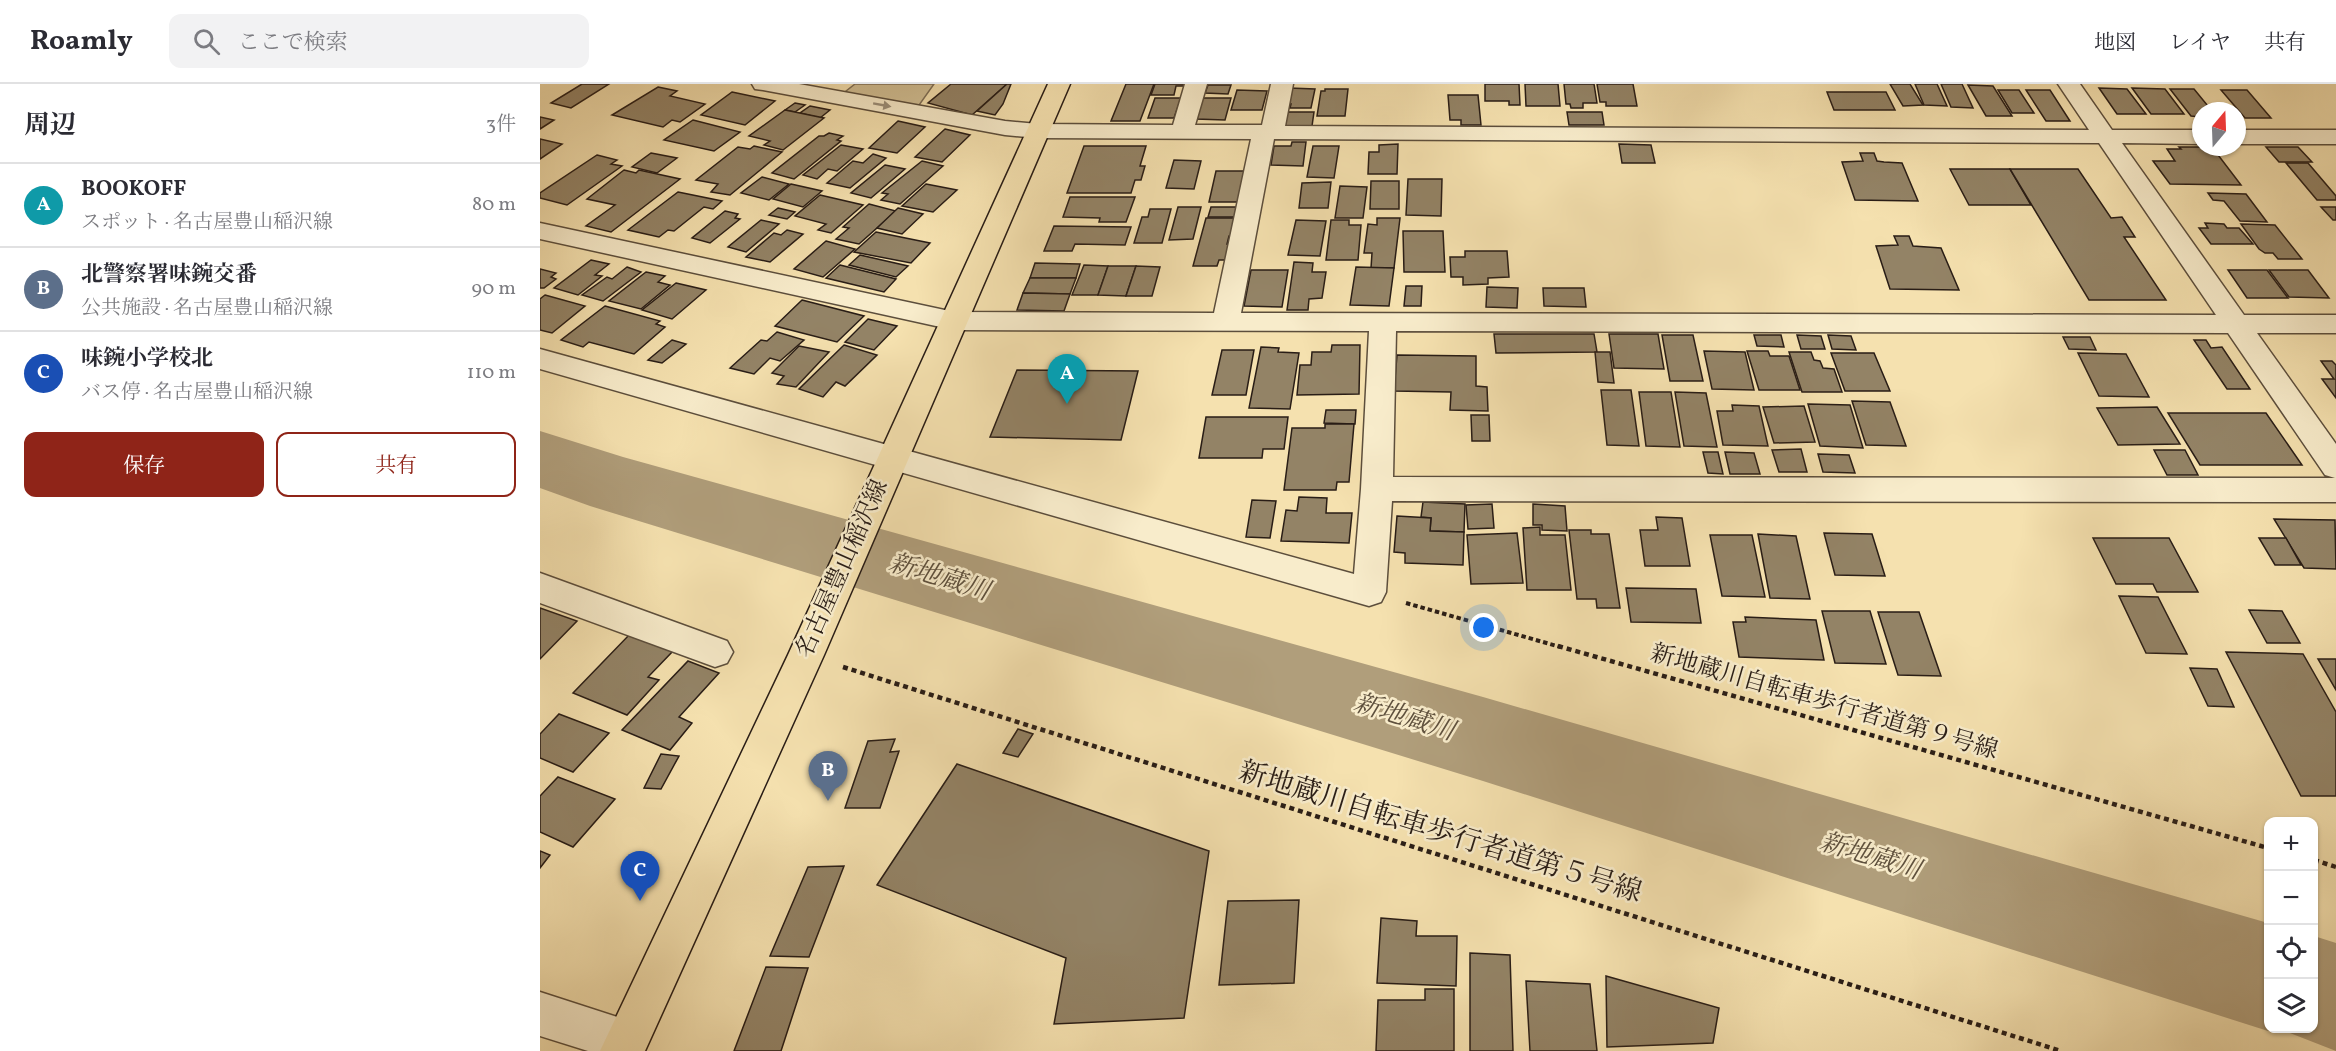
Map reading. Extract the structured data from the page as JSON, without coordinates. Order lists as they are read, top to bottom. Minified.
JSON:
{"streets":{"main road":["名古屋豊山稲沢線"],"path":["新地蔵川自転車歩行者道第９号線","新地蔵川自転車歩行者道第５号線"]},"crossings":[["名古屋豊山稲沢線","新地蔵川自転車歩行者道第５号線"]],"water":["新地蔵川"],"north":"top","page":{"header":"Roamly","search":"ここで検索","nav":["地図","レイヤ","共有"],"heading":["周辺","3件"],"list":[{"mark":"A","name":"BOOKOFF","note":"スポット · 名古屋豊山稲沢線","value":"80 m"},{"mark":"B","name":"北警察署味鋺交番","note":"公共施設 · 名古屋豊山稲沢線","value":"90 m"},{"mark":"C","name":"味鋺小学校北","note":"バス停 · 名古屋豊山稲沢線","value":"110 m"}],"pins":["A","B","C"],"buttons":["保存","共有"],"map_buttons":["+","−"]}}
